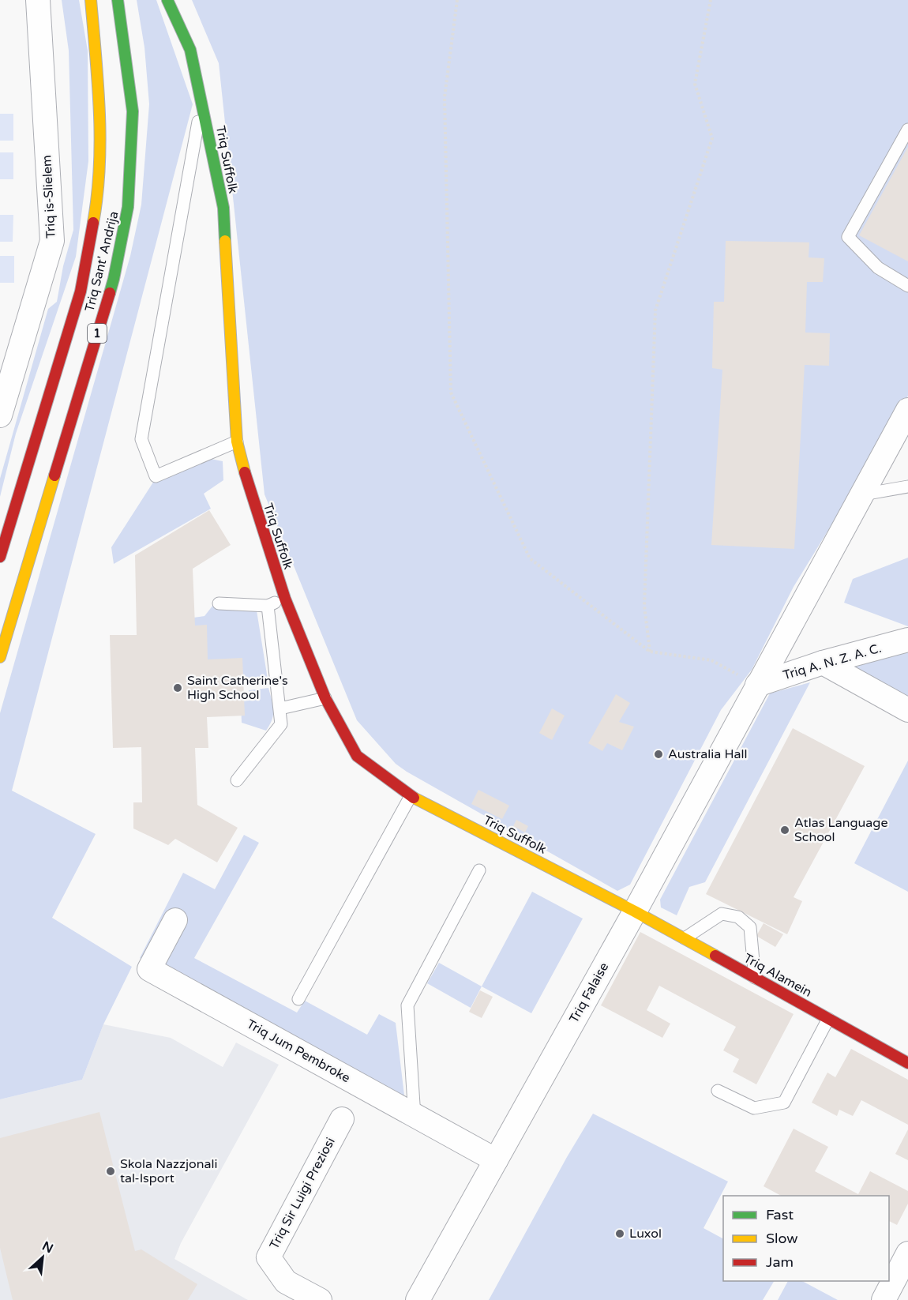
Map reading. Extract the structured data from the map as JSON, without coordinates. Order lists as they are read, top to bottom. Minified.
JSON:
{"streets":{"main road":["Triq Suffolk","Triq Sant' Andrija","1","Triq Alamein"],"street":["Triq is-Slielem","Triq A. N. Z. A. C.","Triq Falaise","Triq Jum Pembroke","Triq Sir Luigi Preziosi"]},"crossings":[["Triq Suffolk","Triq Alamein"],["Triq Suffolk","Triq Falaise"],["Triq A. N. Z. A. C.","Triq Falaise"],["Triq Alamein","Triq Falaise"],["Triq Falaise","Triq Jum Pembroke"]],"places":["Saint Catherine's High School","Australia Hall","Atlas Language School","Skola Nazzjonali tal-Isport","Luxol"],"legend":["Fast","Slow","Jam"],"north":"top right"}
